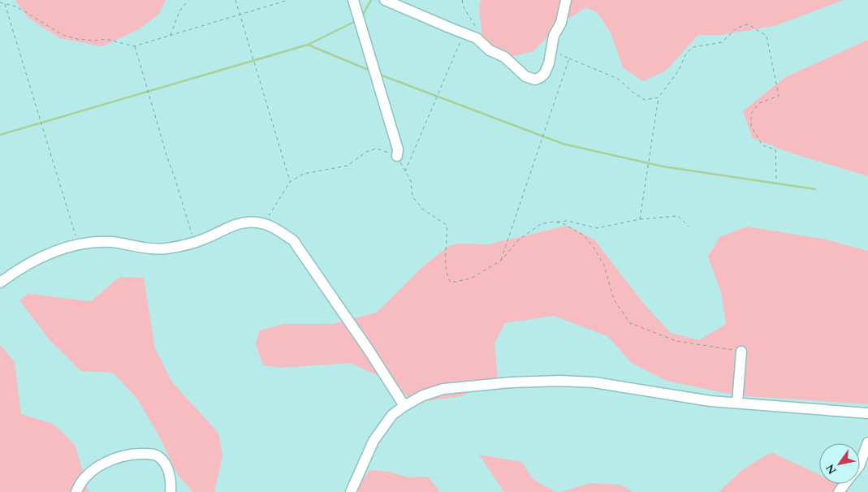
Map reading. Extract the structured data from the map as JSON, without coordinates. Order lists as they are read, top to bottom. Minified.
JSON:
{"north":"bottom left"}
